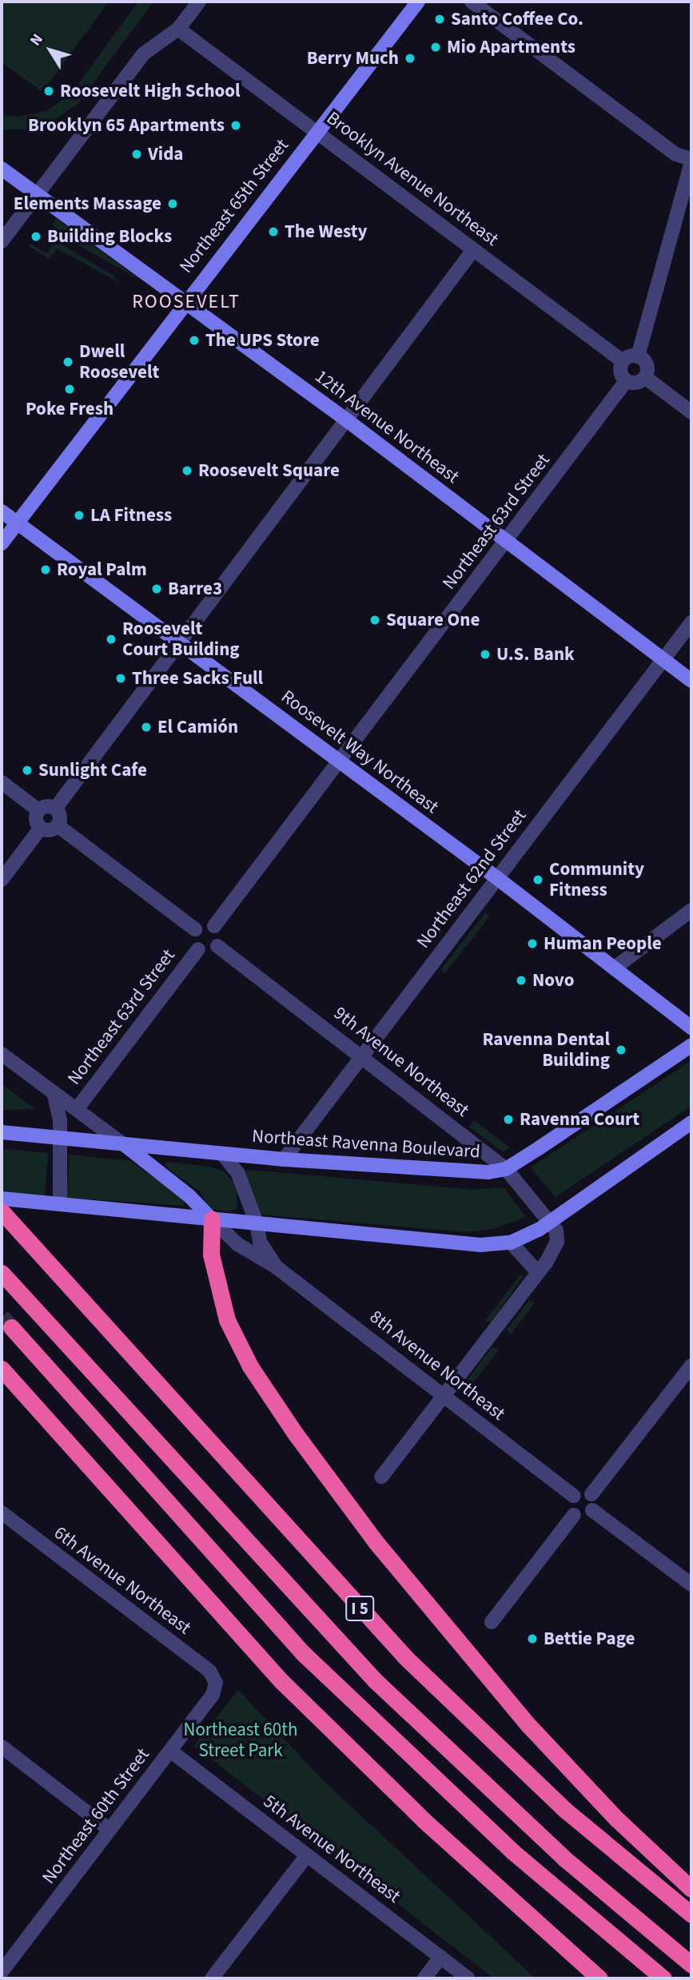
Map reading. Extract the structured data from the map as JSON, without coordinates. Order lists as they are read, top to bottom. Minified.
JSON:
{"streets":{"highway":["I 5"],"main road":["Northeast 65th Street","12th Avenue Northeast","Roosevelt Way Northeast","Northeast Ravenna Boulevard","8th Avenue Northeast"],"street":["Brooklyn Avenue Northeast","Northeast 63rd Street","Northeast 62nd Street","9th Avenue Northeast","6th Avenue Northeast","Northeast 60th Street","5th Avenue Northeast"]},"crossings":[["Brooklyn Avenue Northeast","Northeast 65th Street"],["Brooklyn Avenue Northeast","Northeast 63rd Street"],["Northeast 65th Street","12th Avenue Northeast"],["Northeast 65th Street","Roosevelt Way Northeast"],["12th Avenue Northeast","Northeast 63rd Street"],["12th Avenue Northeast","Northeast 62nd Street"],["Northeast 63rd Street","Roosevelt Way Northeast"],["Northeast 63rd Street","9th Avenue Northeast"],["Northeast 63rd Street","Northeast Ravenna Boulevard"],["Northeast 63rd Street","8th Avenue Northeast"],["Roosevelt Way Northeast","Northeast 62nd Street"],["Northeast 62nd Street","9th Avenue Northeast"],["Northeast 62nd Street","Northeast Ravenna Boulevard"],["9th Avenue Northeast","Northeast Ravenna Boulevard"],["Northeast Ravenna Boulevard","8th Avenue Northeast"],["6th Avenue Northeast","Northeast 60th Street"],["Northeast 60th Street","5th Avenue Northeast"]],"districts":["ROOSEVELT"],"parks":["Northeast 60th Street Park"],"places":["Santo Coffee Co.","Mio Apartments","Berry Much","Roosevelt High School","Brooklyn 65 Apartments","Vida","Elements Massage","The Westy","Building Blocks","The UPS Store","Dwell Roosevelt","Poke Fresh","Roosevelt Square","LA Fitness","Royal Palm","Barre3","Square One","Roosevelt Court Building","U.S. Bank","Three Sacks Full","El Camión","Sunlight Cafe","Community Fitness","Human People","Novo","Ravenna Dental Building","Ravenna Court","Bettie Page"],"north":"top left"}
